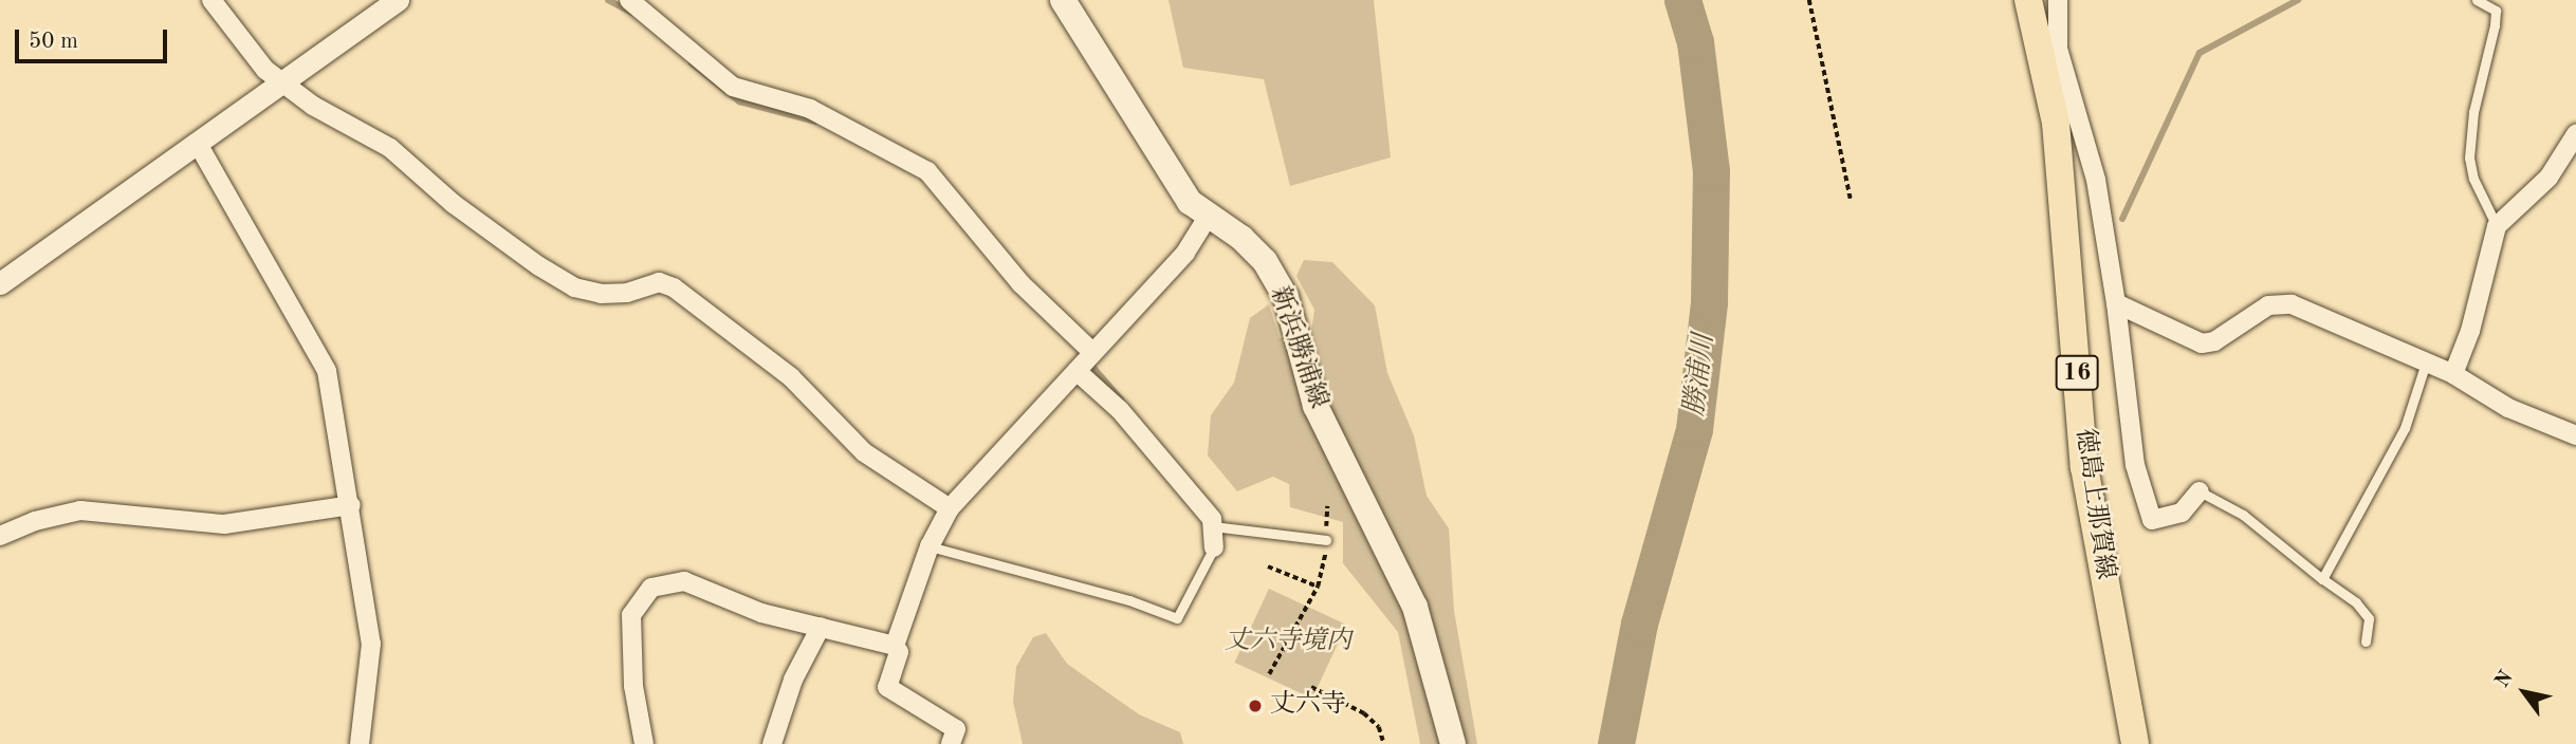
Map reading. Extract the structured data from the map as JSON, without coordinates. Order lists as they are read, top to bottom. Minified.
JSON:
{"streets":{"main road":["新浜勝浦線","16","徳島上那賀線"]},"water":["勝浦川"],"parks":["丈六寺境内"],"places":["丈六寺"],"scale_bar":"50 m","north":"top left"}
